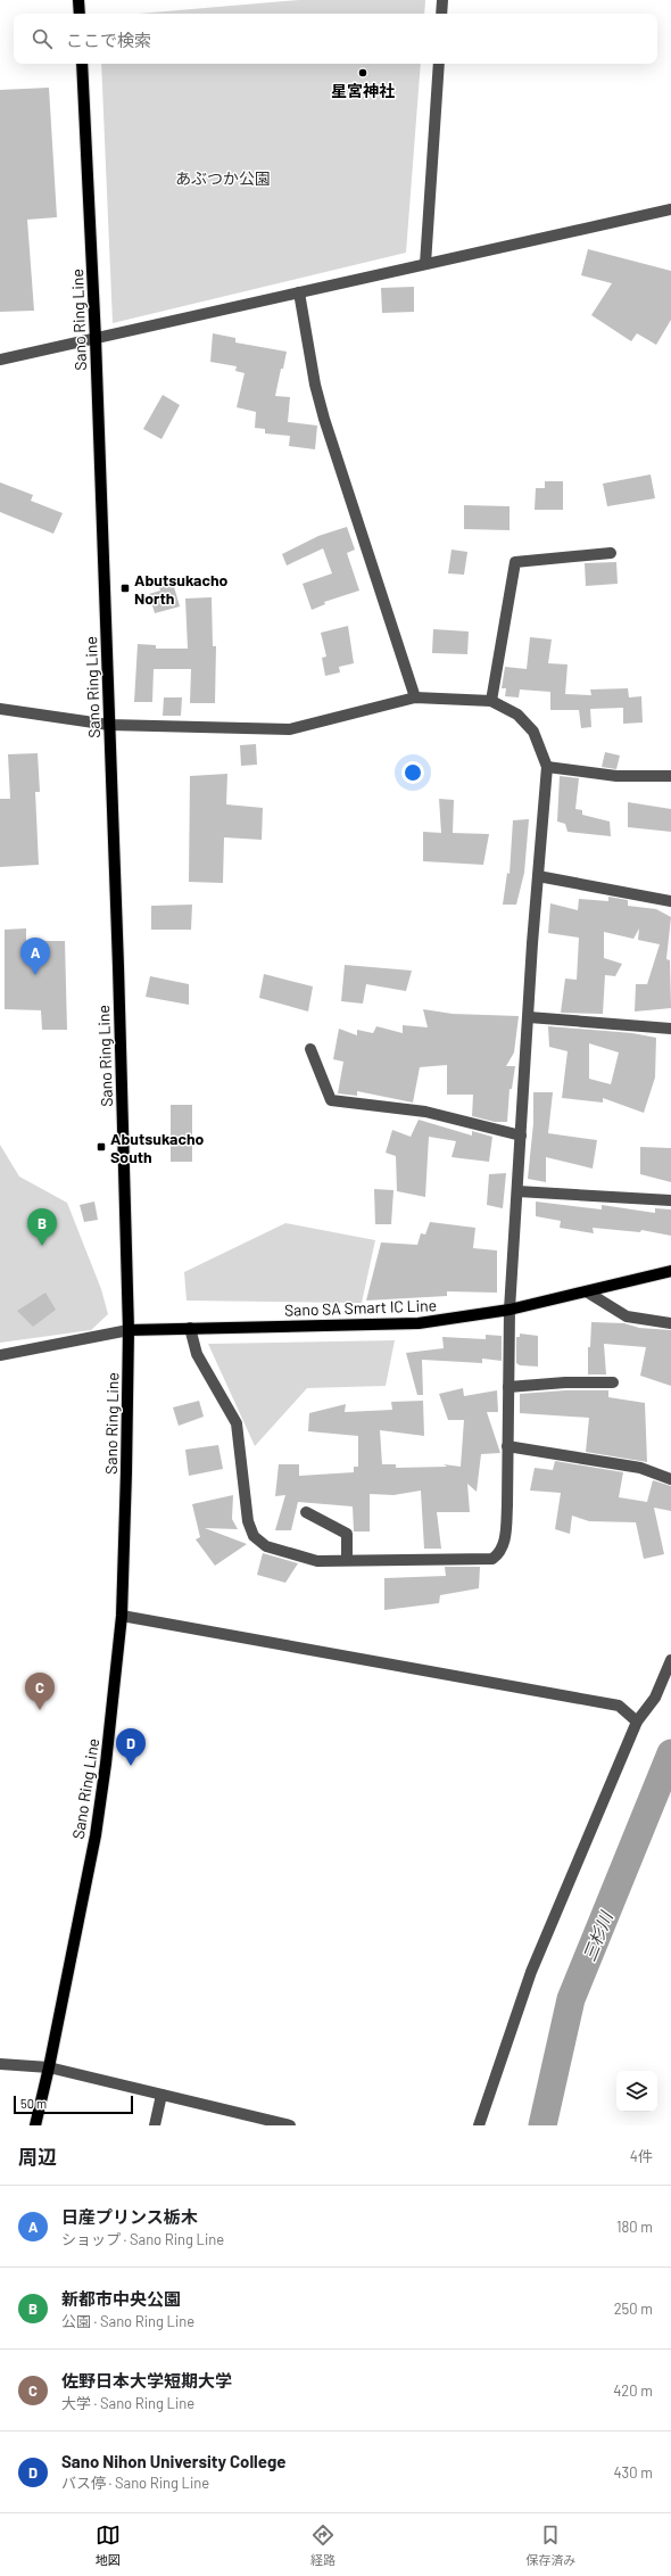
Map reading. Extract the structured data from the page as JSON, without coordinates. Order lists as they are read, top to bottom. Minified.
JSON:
{"streets":{"main road":["Sano Ring Line","Sano SA Smart IC Line"]},"crossings":[["Sano Ring Line","Sano SA Smart IC Line"]],"water":["三杉川"],"parks":["あぶつか公園"],"places":{"other":["星宮神社"],"transit":["Abutsukacho North","Abutsukacho South"]},"scale_bar":"50 m","page":{"search":"ここで検索","pins":["A","B","C","D"],"scale":"50 m","heading":["周辺","4件"],"list":[{"mark":"A","name":"日産プリンス栃木","note":"ショップ · Sano Ring Line","value":"180 m"},{"mark":"B","name":"新都市中央公園","note":"公園 · Sano Ring Line","value":"250 m"},{"mark":"C","name":"佐野日本大学短期大学","note":"大学 · Sano Ring Line","value":"420 m"},{"mark":"D","name":"Sano Nihon University College","note":"バス停 · Sano Ring Line","value":"430 m"}],"nav":["地図","経路","保存済み"]}}
